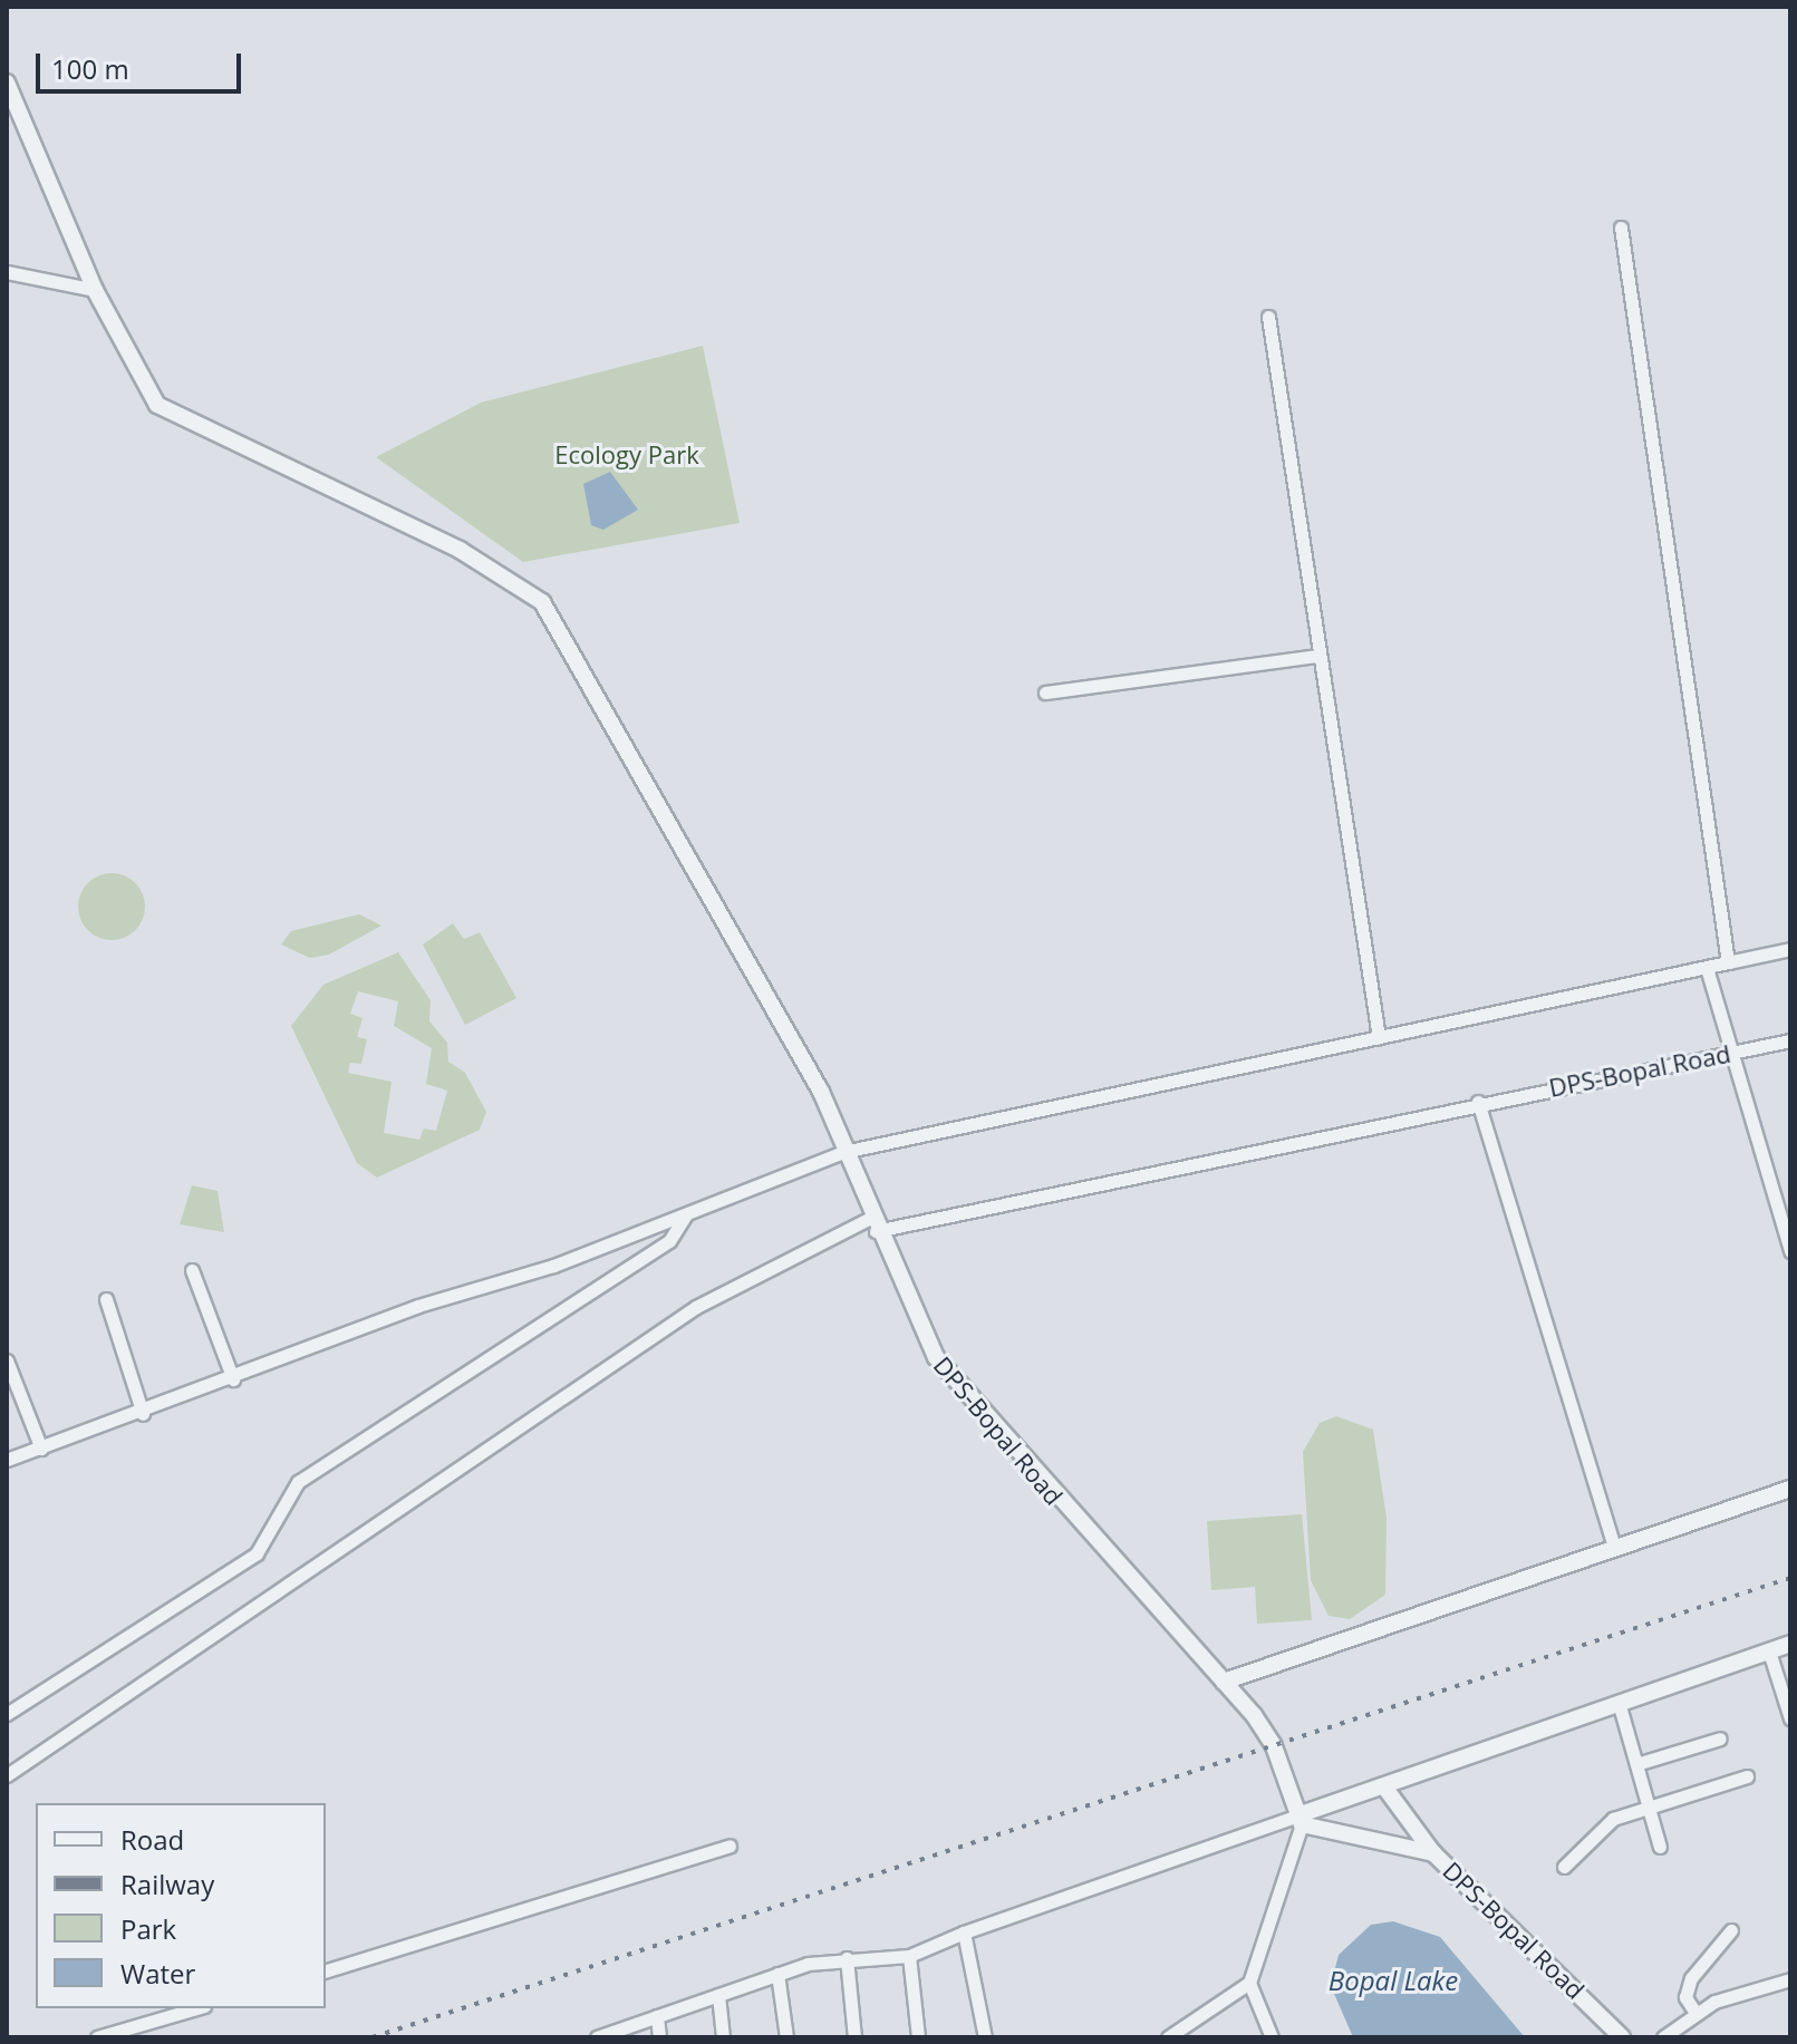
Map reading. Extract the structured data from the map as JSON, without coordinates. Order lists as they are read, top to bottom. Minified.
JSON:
{"streets":{"street":["DPS-Bopal Road"]},"water":["Bopal Lake"],"parks":["Ecology Park"],"legend":["Road","Railway","Park","Water"],"scale_bar":"100 m"}
